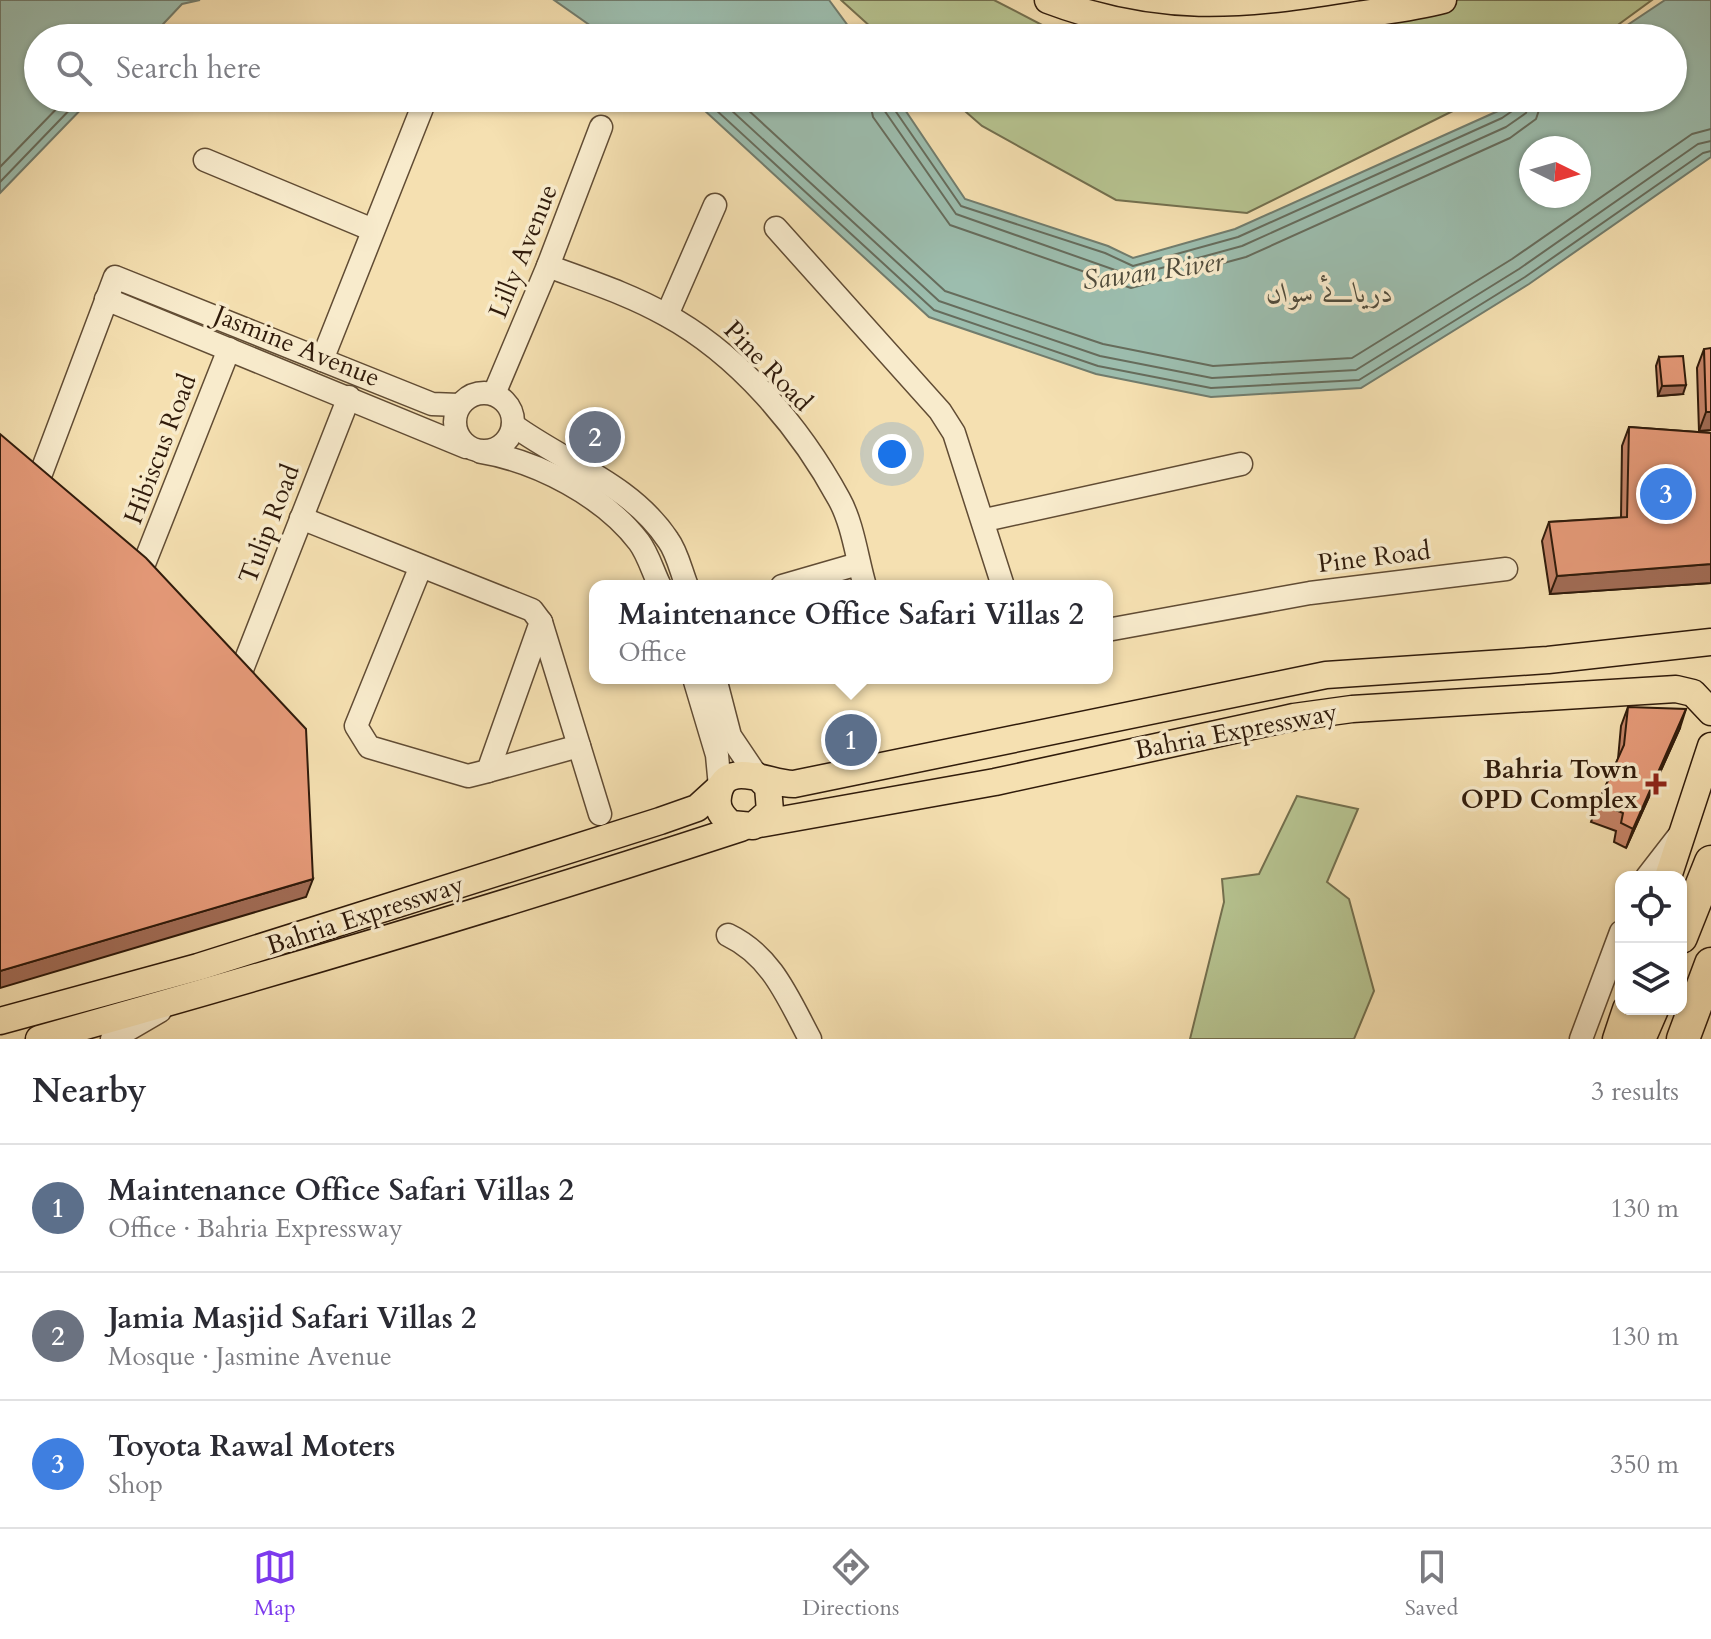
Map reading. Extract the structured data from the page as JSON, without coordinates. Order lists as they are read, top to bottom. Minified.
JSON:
{"streets":{"main road":["Bahria Expressway"],"street":["Lilly Avenue","Jasmine Avenue","Pine Road","Hibiscus Road","Tulip Road"]},"crossings":[["Lilly Avenue","Jasmine Avenue"],["Lilly Avenue","Pine Road"],["Jasmine Avenue","Hibiscus Road"],["Jasmine Avenue","Tulip Road"]],"water":["Sawan River","دریائے سواں"],"places":{"health":["Bahria Town OPD Complex"]},"north":"right","page":{"search":"Search here","pins":["2","3","1"],"popup":["Maintenance Office Safari Villas 2","Office"],"heading":["Nearby","3 results"],"list":[{"mark":"1","name":"Maintenance Office Safari Villas 2","note":"Office · Bahria Expressway","value":"130 m"},{"mark":"2","name":"Jamia Masjid Safari Villas 2","note":"Mosque · Jasmine Avenue","value":"130 m"},{"mark":"3","name":"Toyota Rawal Moters","note":"Shop","value":"350 m"}],"nav":["Map","Directions","Saved"]}}
